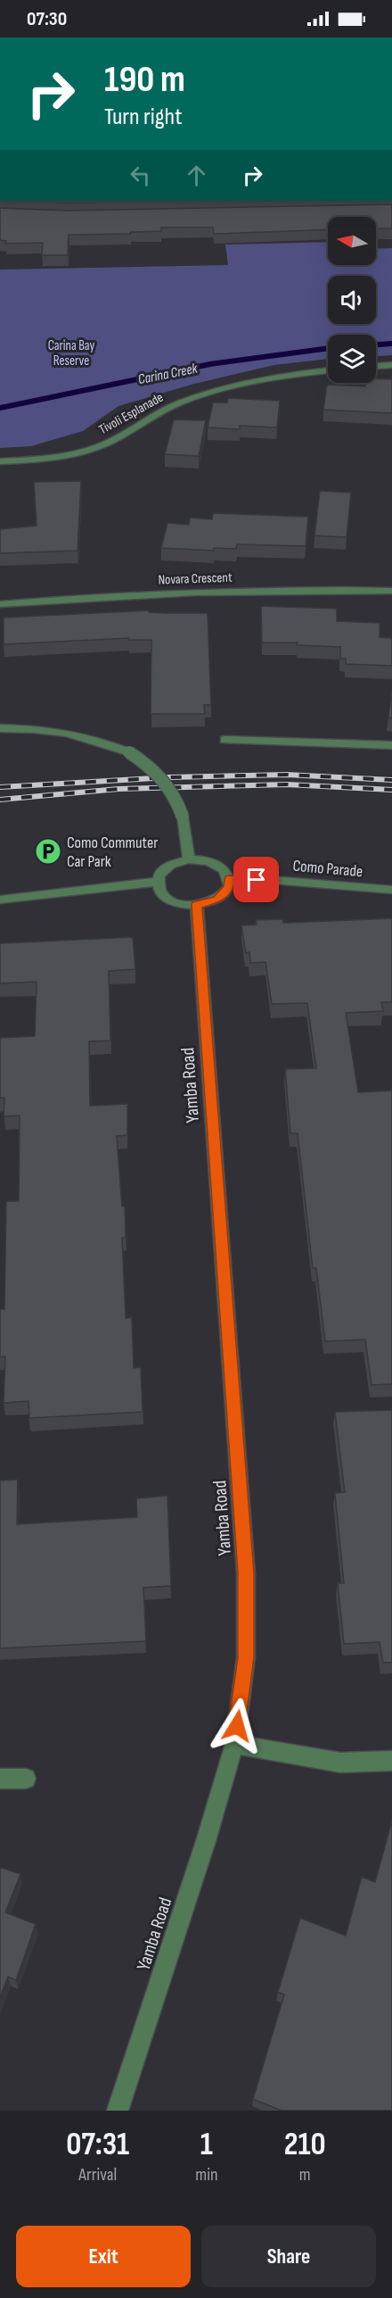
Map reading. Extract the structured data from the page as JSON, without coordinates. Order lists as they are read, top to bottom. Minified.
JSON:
{"streets":{"street":["Tivoli Esplanade","Novara Crescent","Como Parade","Yamba Road"]},"crossings":[["Como Parade","Yamba Road"]],"water":["Carina Creek"],"parks":["Carina Bay Reserve"],"places":{"parking":["Como Commuter Car Park"]},"north":"left","page":{"status":"07:30","turn":["190 m","Turn right"],"eta":["07:31","Arrival","1","min","210","m"],"buttons":["Exit","Share"]}}
